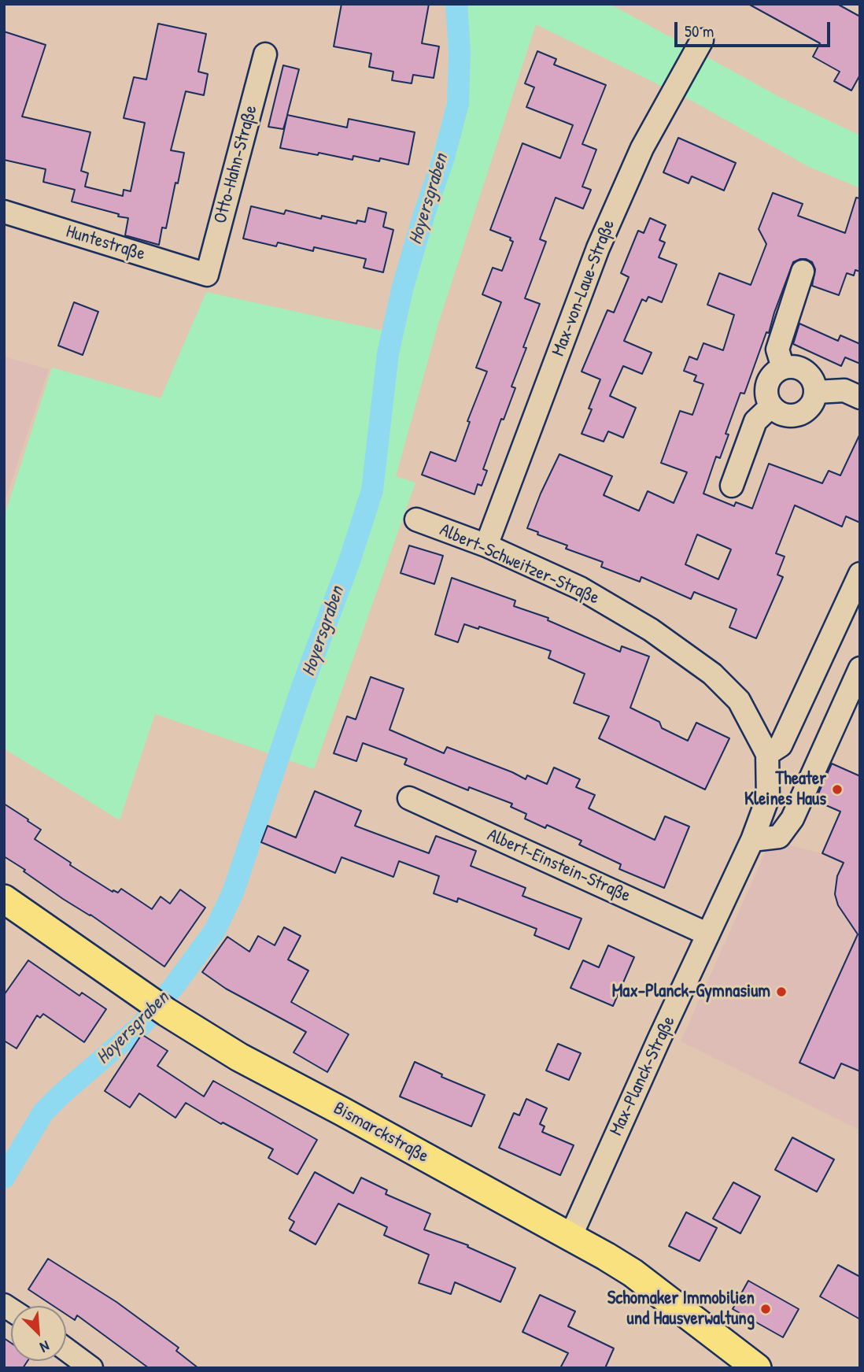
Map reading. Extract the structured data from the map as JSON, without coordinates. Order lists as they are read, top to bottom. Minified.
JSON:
{"streets":{"main road":["Bismarckstraße"],"street":["Otto-Hahn-Straße","Huntestraße","Max-von-Laue-Straße","Albert-Schweitzer-Straße","Albert-Einstein-Straße","Max-Planck-Straße"]},"crossings":[["Otto-Hahn-Straße","Huntestraße"],["Max-von-Laue-Straße","Albert-Schweitzer-Straße"],["Albert-Schweitzer-Straße","Max-Planck-Straße"],["Albert-Einstein-Straße","Max-Planck-Straße"],["Max-Planck-Straße","Bismarckstraße"]],"water":["Hoyersgraben"],"places":["Theater Kleines Haus","Max-Planck-Gymnasium","Schomaker Immobilien und Hausverwaltung"],"scale_bar":"50 m","north":"bottom right"}
